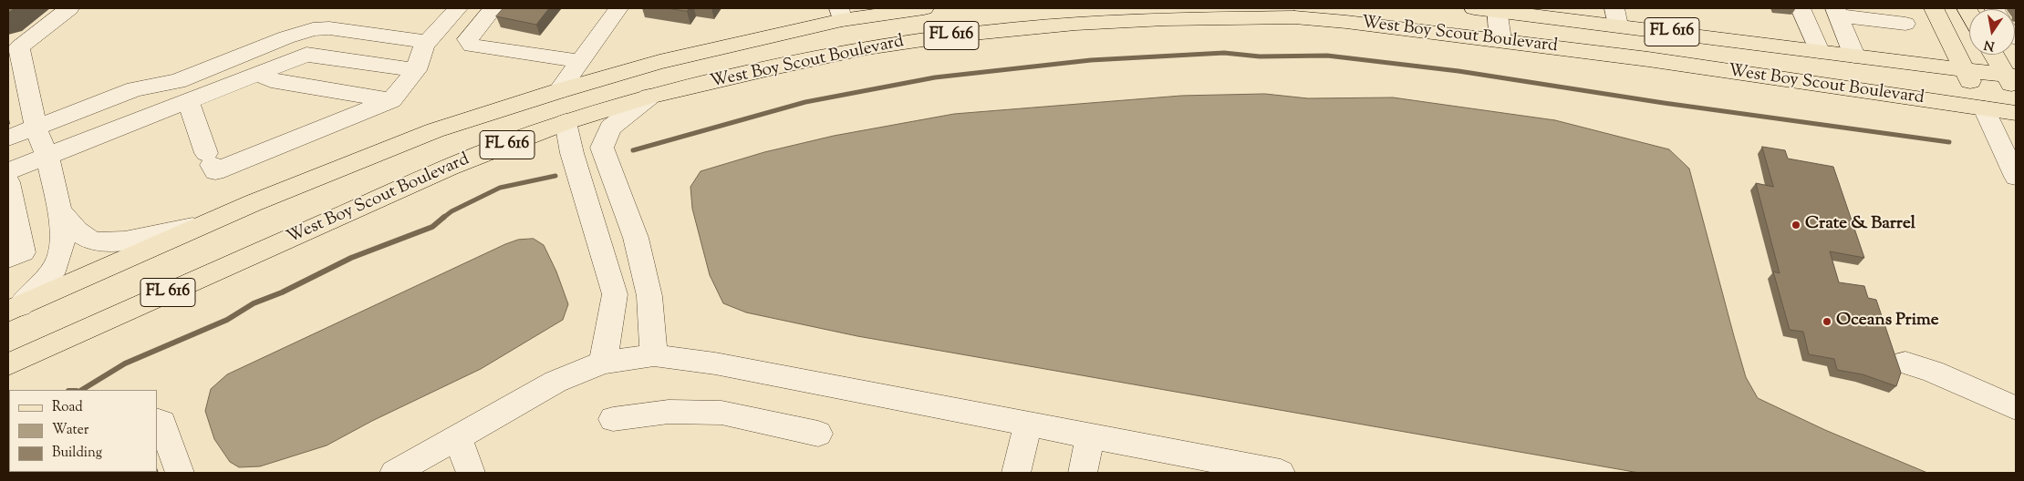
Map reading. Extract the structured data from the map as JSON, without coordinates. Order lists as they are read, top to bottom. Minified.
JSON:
{"streets":{"main road":["FL 616","West Boy Scout Boulevard"]},"crossings":[["FL 616","West Boy Scout Boulevard"]],"places":["Crate & Barrel","Oceans Prime"],"legend":["Road","Water","Building"],"north":"bottom"}
